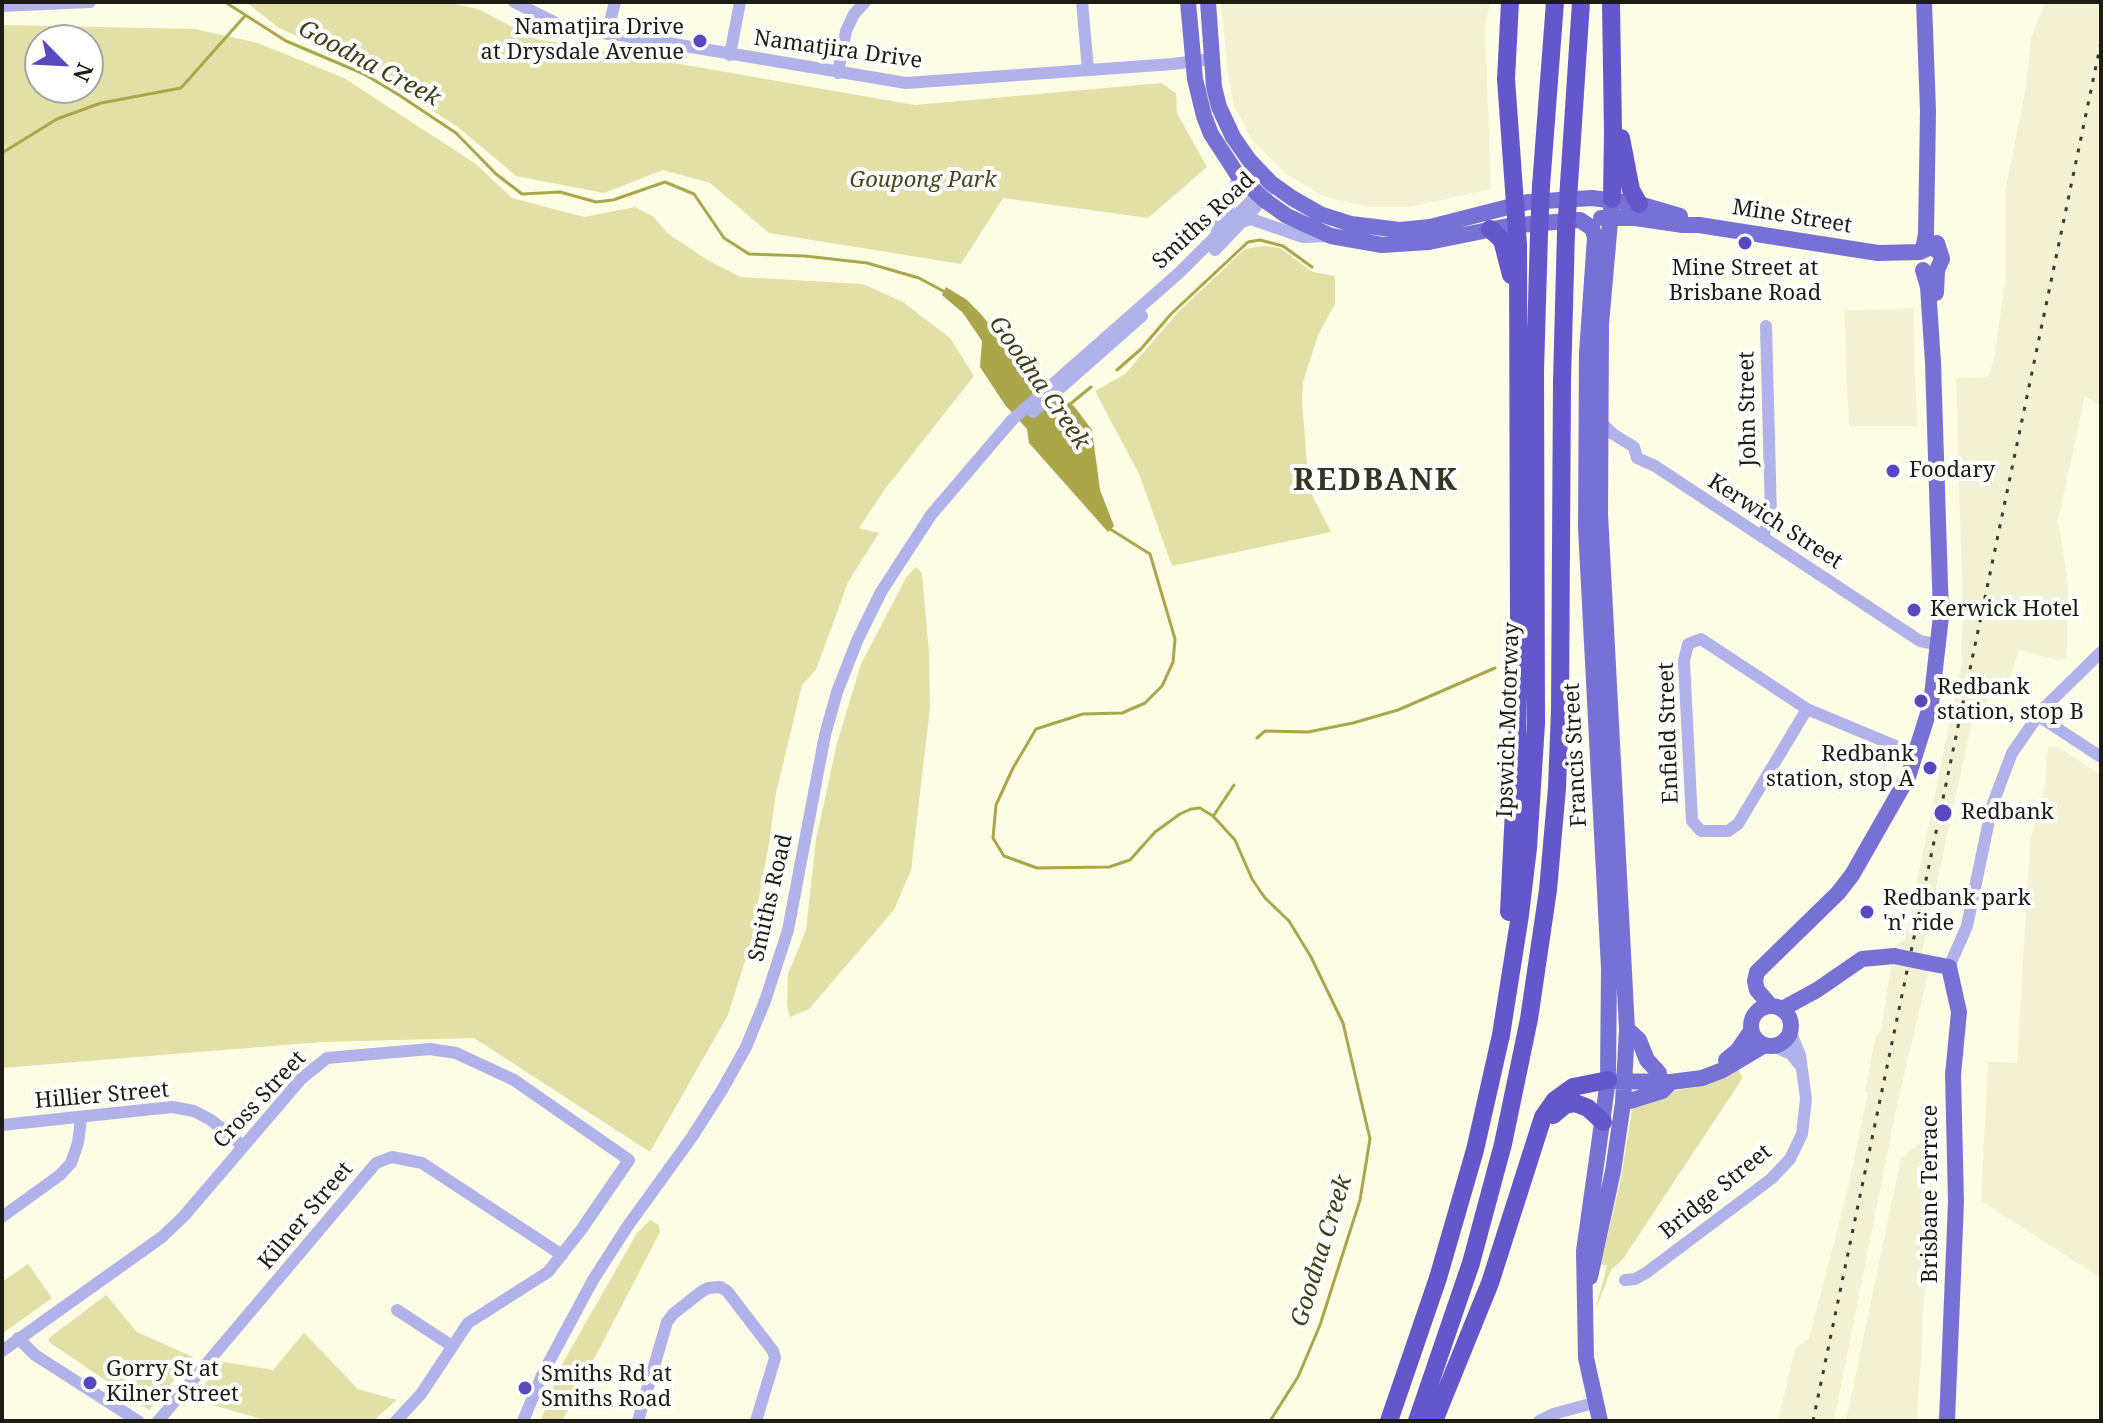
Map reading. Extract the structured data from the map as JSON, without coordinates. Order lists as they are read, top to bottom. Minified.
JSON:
{"streets":{"highway":["Ipswich Motorway"],"main road":["Mine Street","Francis Street","Brisbane Terrace"],"street":["Namatjira Drive","Smiths Road","John Street","Kerwich Street","Enfield Street","Hillier Street","Cross Street","Bridge Street","Kilner Street"]},"crossings":[["Namatjira Drive","Mine Street"],["Mine Street","Smiths Road"],["Mine Street","Francis Street"],["John Street","Kerwich Street"],["Kerwich Street","Francis Street"],["Hillier Street","Cross Street"],["Cross Street","Kilner Street"]],"districts":["REDBANK"],"water":["Goodna Creek"],"parks":["Goupong Park"],"places":["Namatjira Drive at Drysdale Avenue","Mine Street at Brisbane Road","Foodary","Kerwick Hotel","Redbank station, stop B","Redbank station, stop A","Redbank","Redbank park 'n' ride","Gorry St at Kilner Street","Smiths Rd at Smiths Road"],"north":"bottom right"}
